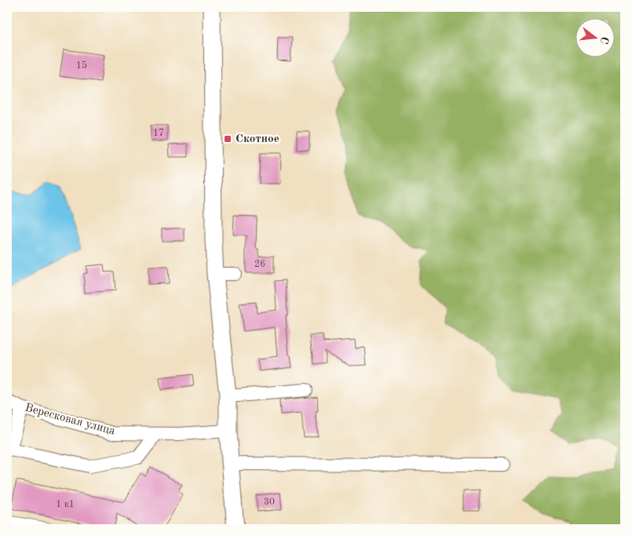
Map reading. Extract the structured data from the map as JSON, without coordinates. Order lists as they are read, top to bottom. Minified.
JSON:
{"streets":{"street":["Вересковая улица"]},"places":{"transit":["Скотное"]},"house_numbers":["15","17","26","30","1 к1"],"north":"right"}
